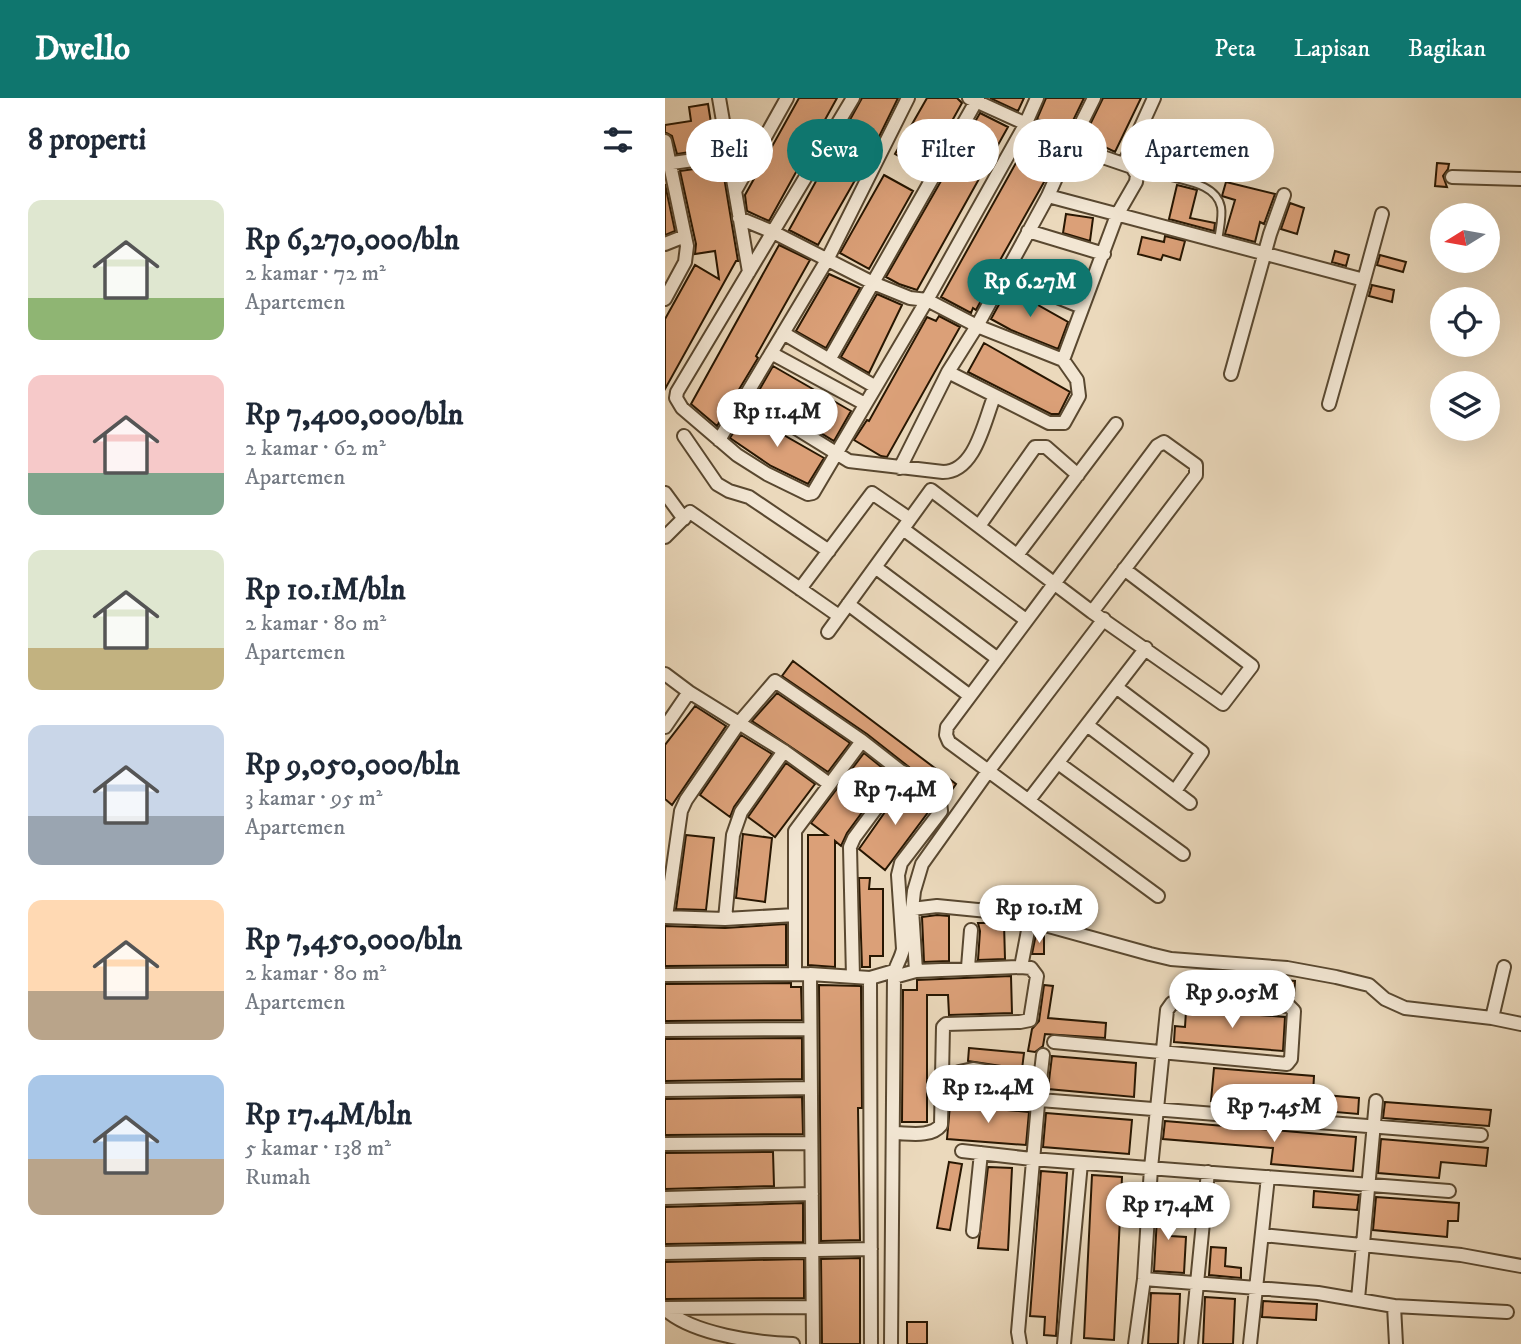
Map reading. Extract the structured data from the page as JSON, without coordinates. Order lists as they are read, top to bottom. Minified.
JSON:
{"north":"left","page":{"header":"Dwello","nav":["Peta","Lapisan","Bagikan"],"heading":"8 properti","chip":["Beli","Sewa","Filter","Baru","Apartemen"],"list":[{"name":"Rp 6,270,000/bln","note":"2 kamar · 72 m² · Apartemen"},{"name":"Rp 7,400,000/bln","note":"2 kamar · 62 m² · Apartemen"},{"name":"Rp 10.1M/bln","note":"2 kamar · 80 m² · Apartemen"},{"name":"Rp 9,050,000/bln","note":"3 kamar · 95 m² · Apartemen"},{"name":"Rp 7,450,000/bln","note":"2 kamar · 80 m² · Apartemen"},{"name":"Rp 17.4M/bln","note":"5 kamar · 138 m² · Rumah"}],"price":["Rp 6.27M","Rp 11.4M","Rp 7.4M","Rp 10.1M","Rp 9.05M","Rp 12.4M","Rp 7.45M","Rp 17.4M"]}}
